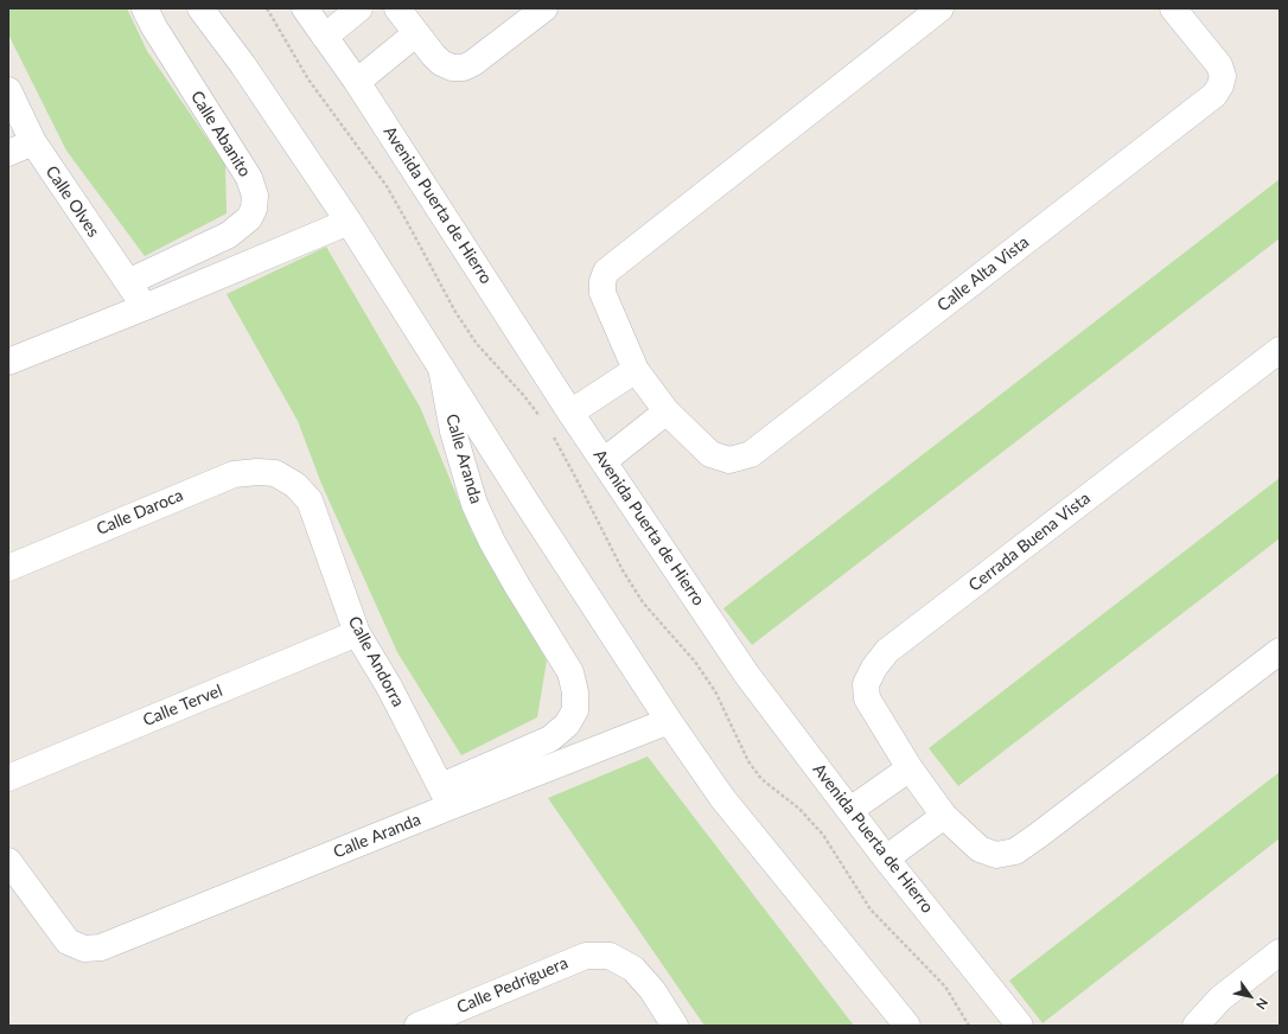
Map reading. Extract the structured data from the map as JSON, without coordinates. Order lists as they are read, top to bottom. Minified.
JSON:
{"streets":{"street":["Calle Abanito","Calle Olves","Avenida Puerta de Hierro","Calle Alta Vista","Calle Aranda","Calle Daroca","Cerrada Buena Vista","Calle Andorra","Calle Tervel","Calle Pedriguera"]},"crossings":[["Calle Abanito","Calle Olves"],["Calle Aranda","Calle Andorra"],["Calle Daroca","Calle Andorra"],["Calle Andorra","Calle Tervel"]],"north":"bottom right"}
